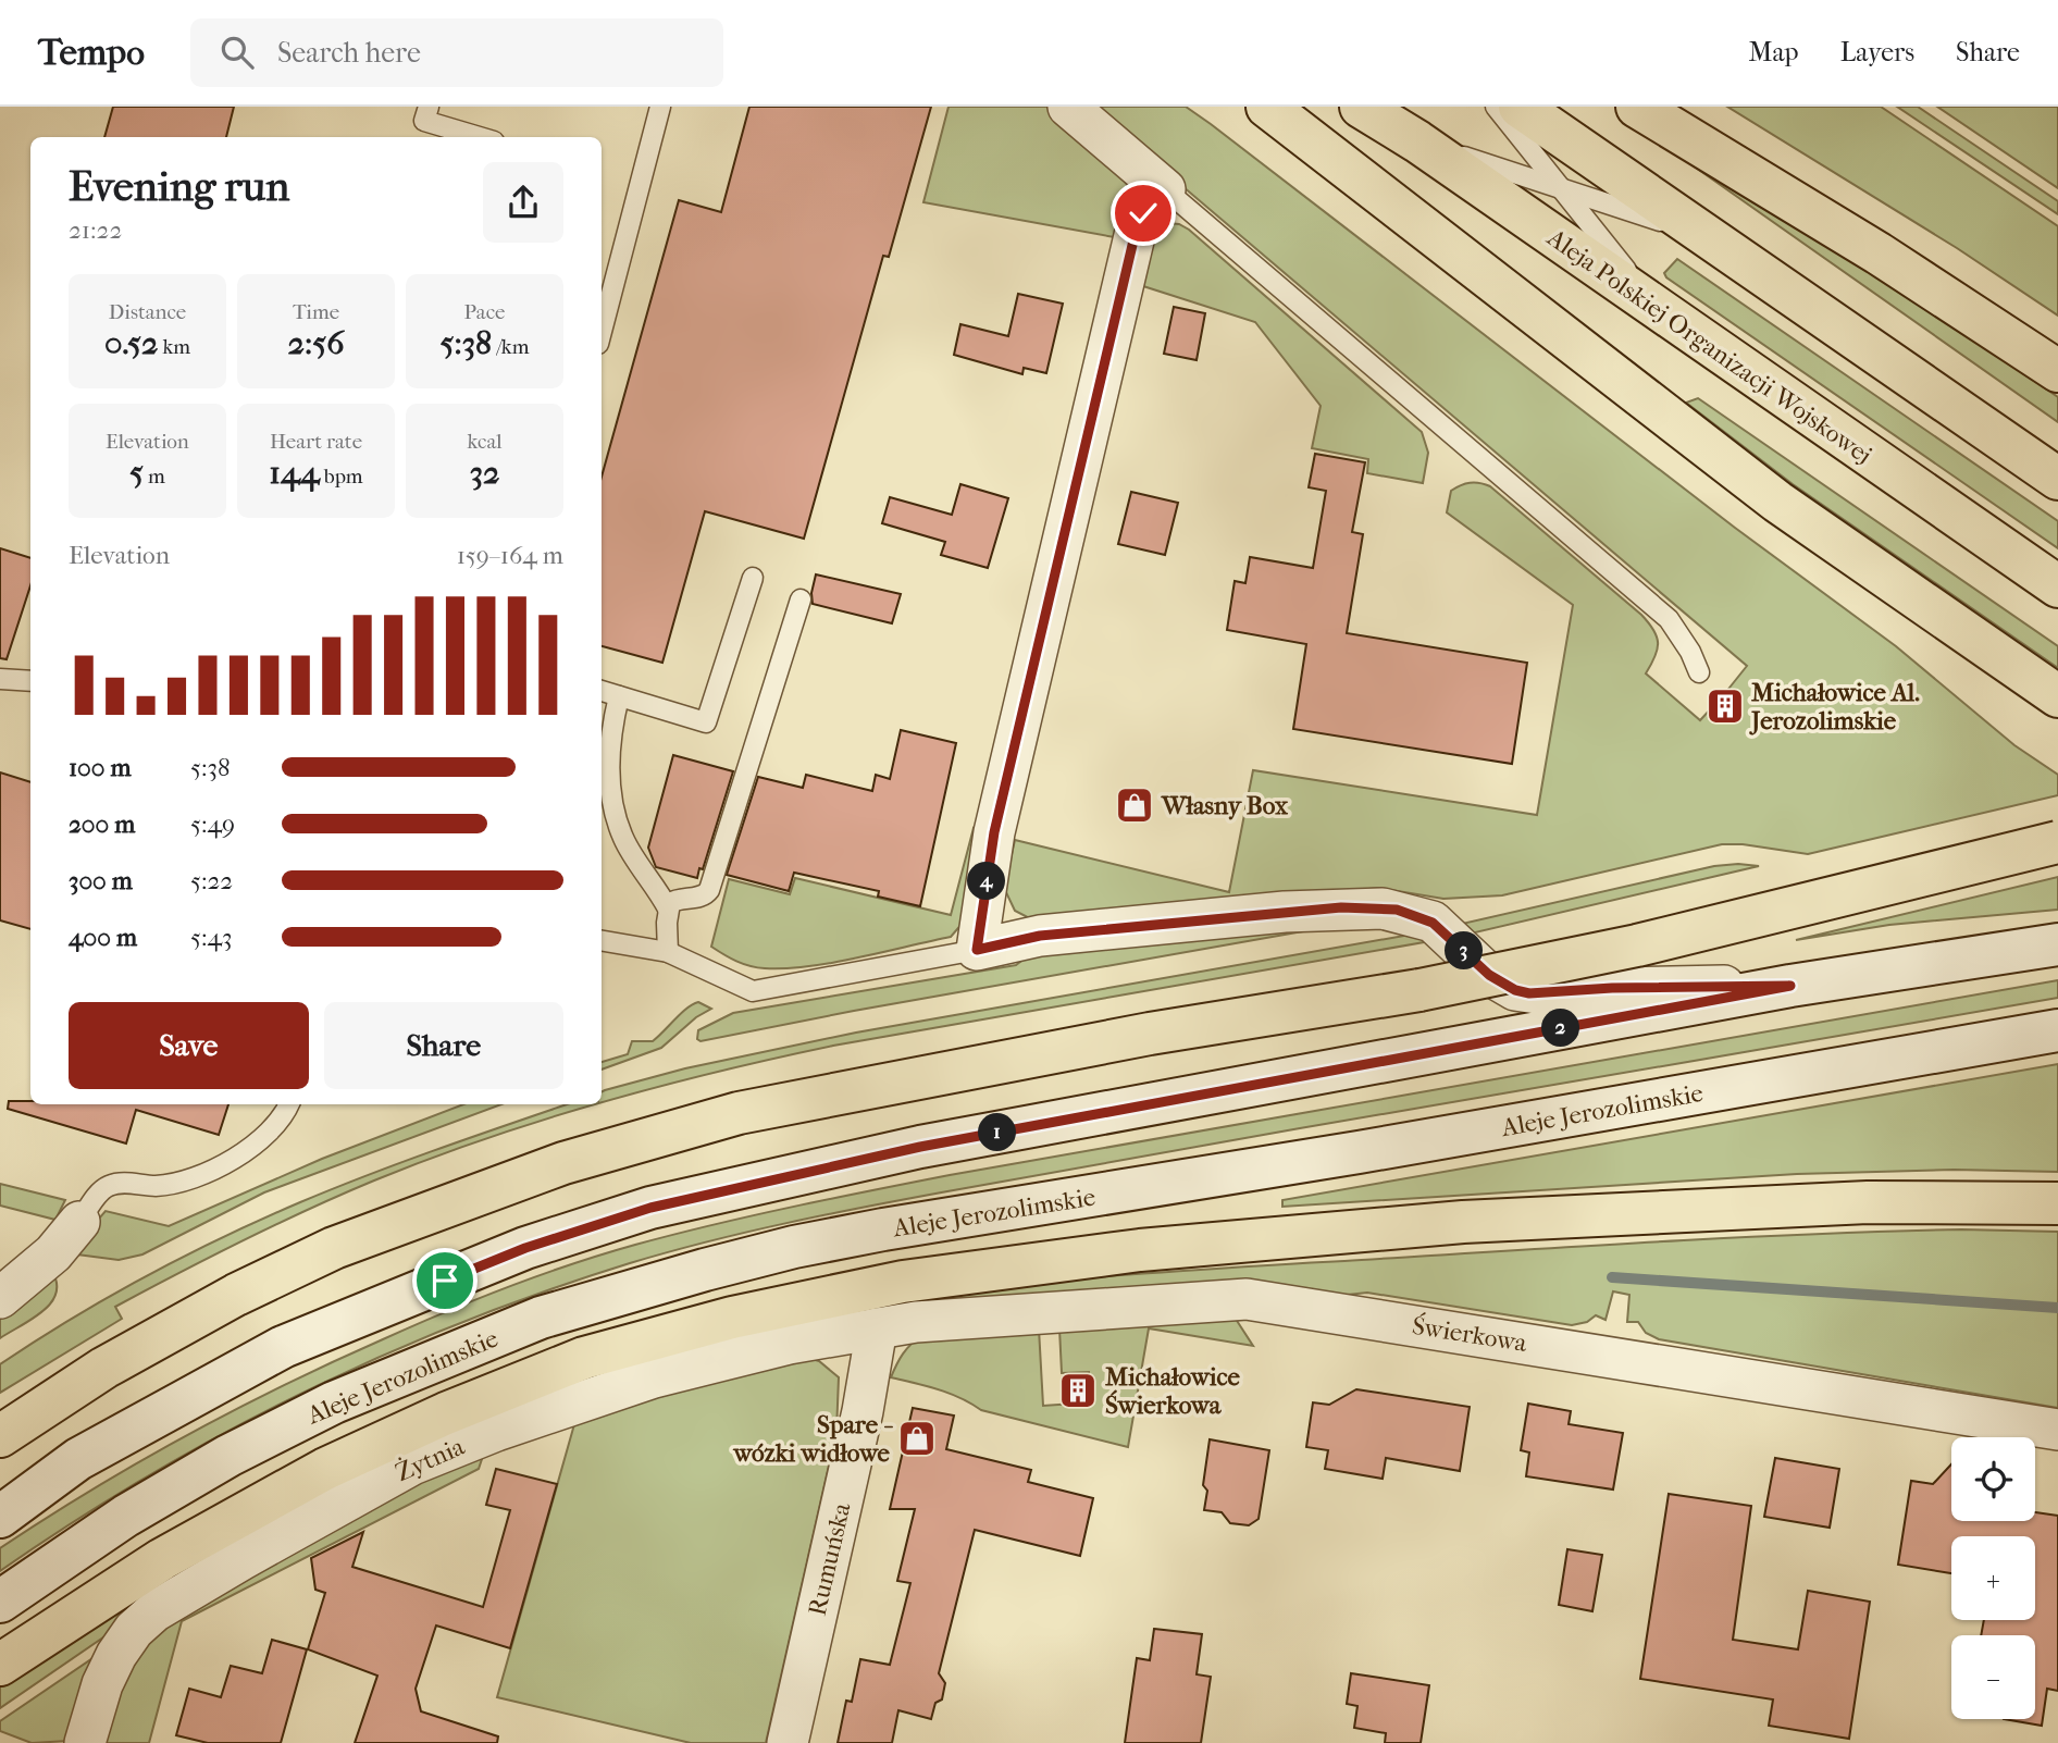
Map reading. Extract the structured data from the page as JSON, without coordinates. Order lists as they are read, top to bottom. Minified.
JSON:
{"streets":{"highway":["Aleja Polskiej Organizacji Wojskowej"],"main road":["Aleje Jerozolimskie"],"street":["Świerkowa","Żytnia","Rumuńska"]},"crossings":[["Świerkowa","Żytnia"],["Świerkowa","Rumuńska"],["Żytnia","Rumuńska"]],"places":{"building":["Michałowice Al. Jerozolimskie","Michałowice Świerkowa"],"shop":["Własny Box","Spare - wózki widłowe"]},"page":{"header":"Tempo","search":"Search here","nav":["Map","Layers","Share"],"heading":["Evening run","21:22"],"stats":[["Distance","0.52 km"],["Time","2:56"],["Pace","5:38 /km"],["Elevation","5 m"],["Heart rate","144 bpm"],["kcal","32"]],"chart":["Elevation","159–164 m"],"list":[{"name":"100 m","note":"5:38"},{"name":"200 m","note":"5:49"},{"name":"300 m","note":"5:22"},{"name":"400 m","note":"5:43"}],"pins":["4","3","2","1"],"buttons":["Save","Share"],"map_buttons":["+","−"]}}
